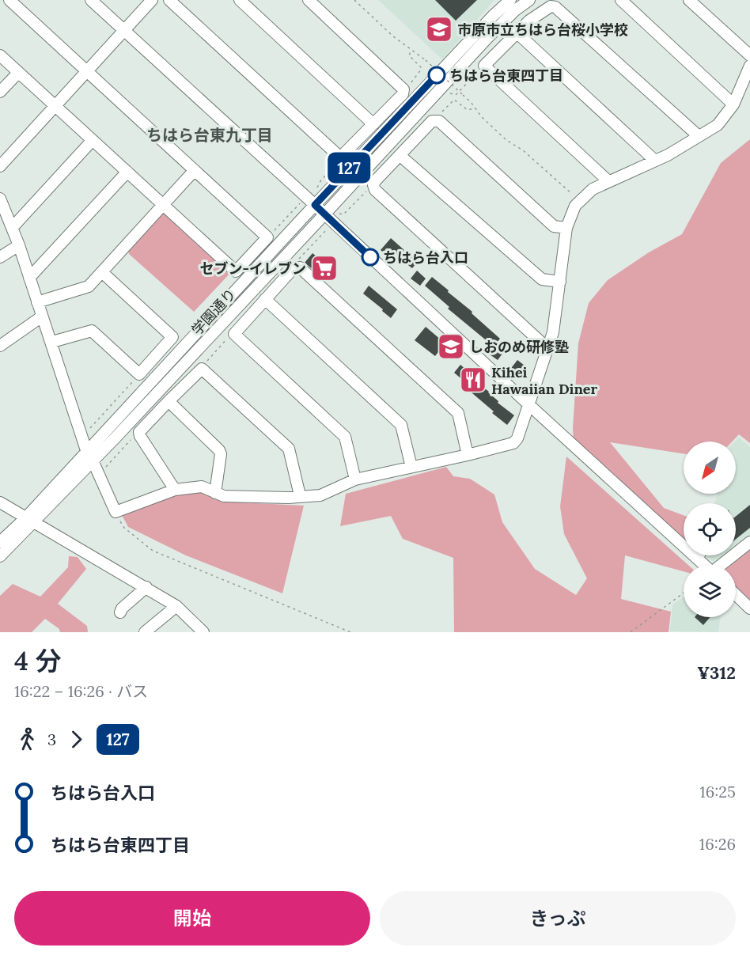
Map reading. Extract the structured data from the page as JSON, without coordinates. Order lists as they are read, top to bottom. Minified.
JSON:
{"streets":{"street":["学園通り"]},"districts":["ちはら台東九丁目"],"places":{"school or university":["市原市立ちはら台桜小学校","しおのめ研修塾"],"other":["ちはら台東四丁目","ちはら台入口"],"supermarket":["セブン-イレブン"],"restaurant":["Kihei Hawaiian Diner"]},"lines":["bus line 127"],"north":"bottom left","page":{"on_map":"127","heading":["4 分","16:22 – 16:26 · バス","¥312"],"legs":["3","127"],"list":[{"name":"ちはら台入口","value":"16:25"},{"name":"ちはら台東四丁目","value":"16:26"}],"buttons":["開始","きっぷ"]}}
